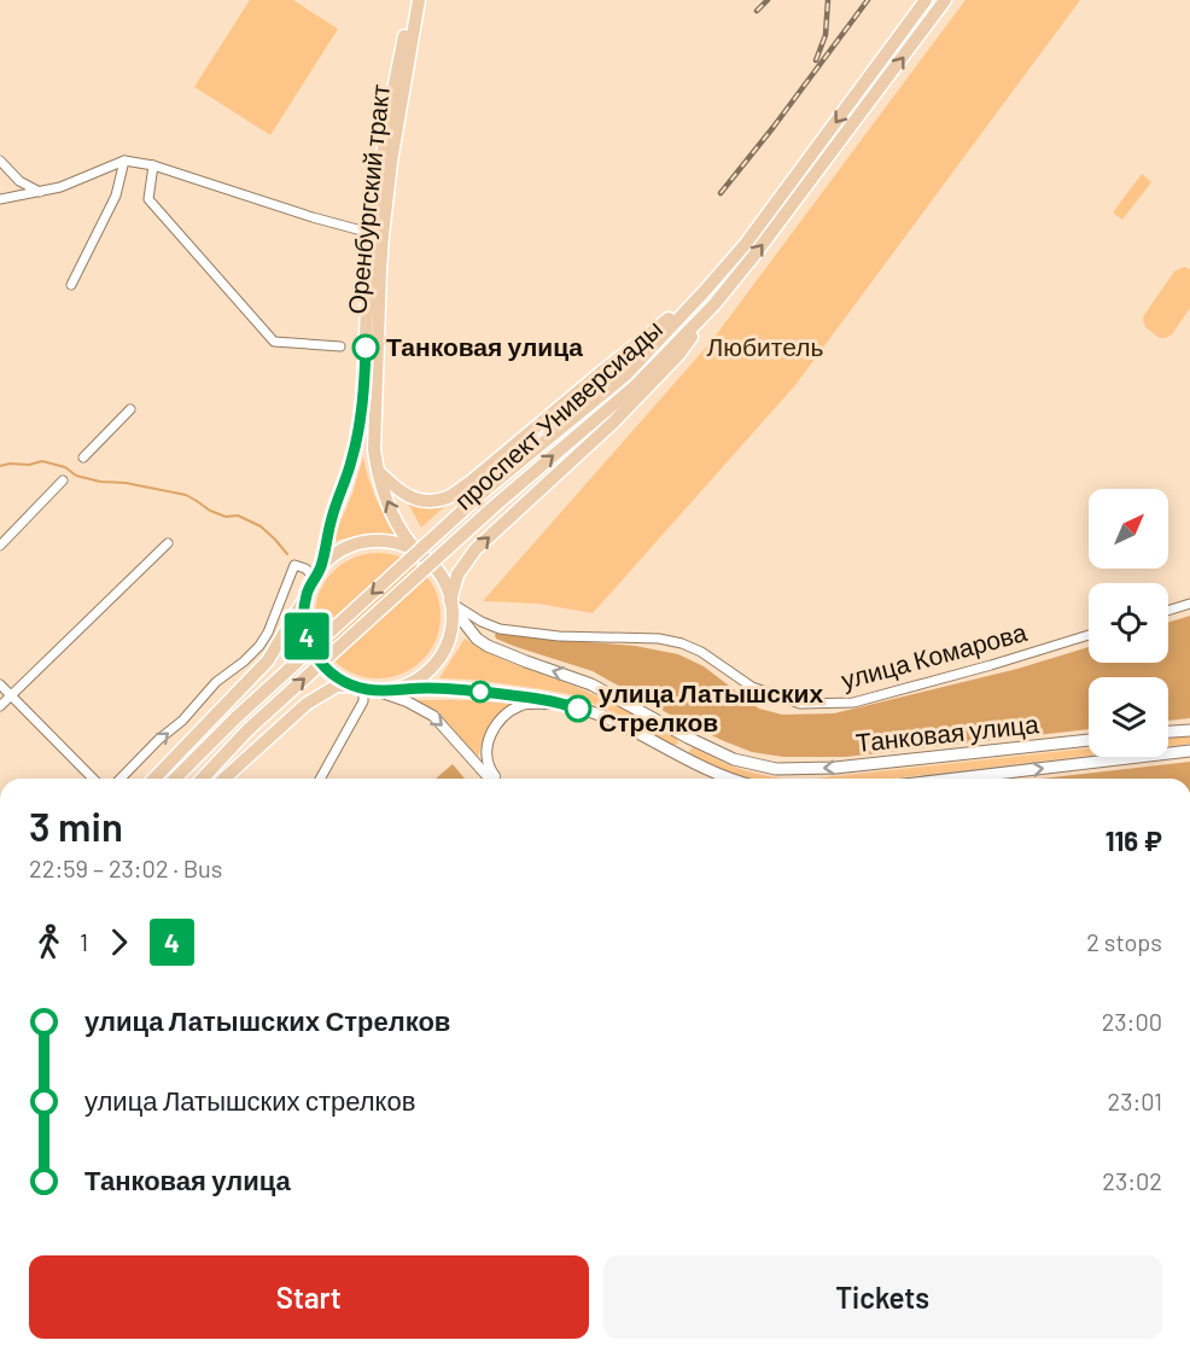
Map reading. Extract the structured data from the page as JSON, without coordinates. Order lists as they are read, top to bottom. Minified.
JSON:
{"streets":{"main road":["Оренбургский тракт","проспект Универсиады","Танковая улица"],"street":["улица Комарова"]},"crossings":[["Оренбургский тракт","улица Комарова"],["Оренбургский тракт","Танковая улица"],["улица Комарова","Танковая улица"]],"parks":["Любитель"],"places":["Танковая улица","улица Латышских Стрелков"],"lines":["bus line 4"],"north":"top right","page":{"on_map":"4","heading":["3 min","22:59 – 23:02 · Bus","116 ₽"],"legs":["1","4","2 stops"],"list":[{"name":"улица Латышских Стрелков","value":"23:00"},{"name":"улица Латышских стрелков","value":"23:01"},{"name":"Танковая улица","value":"23:02"}],"buttons":["Start","Tickets"]}}
